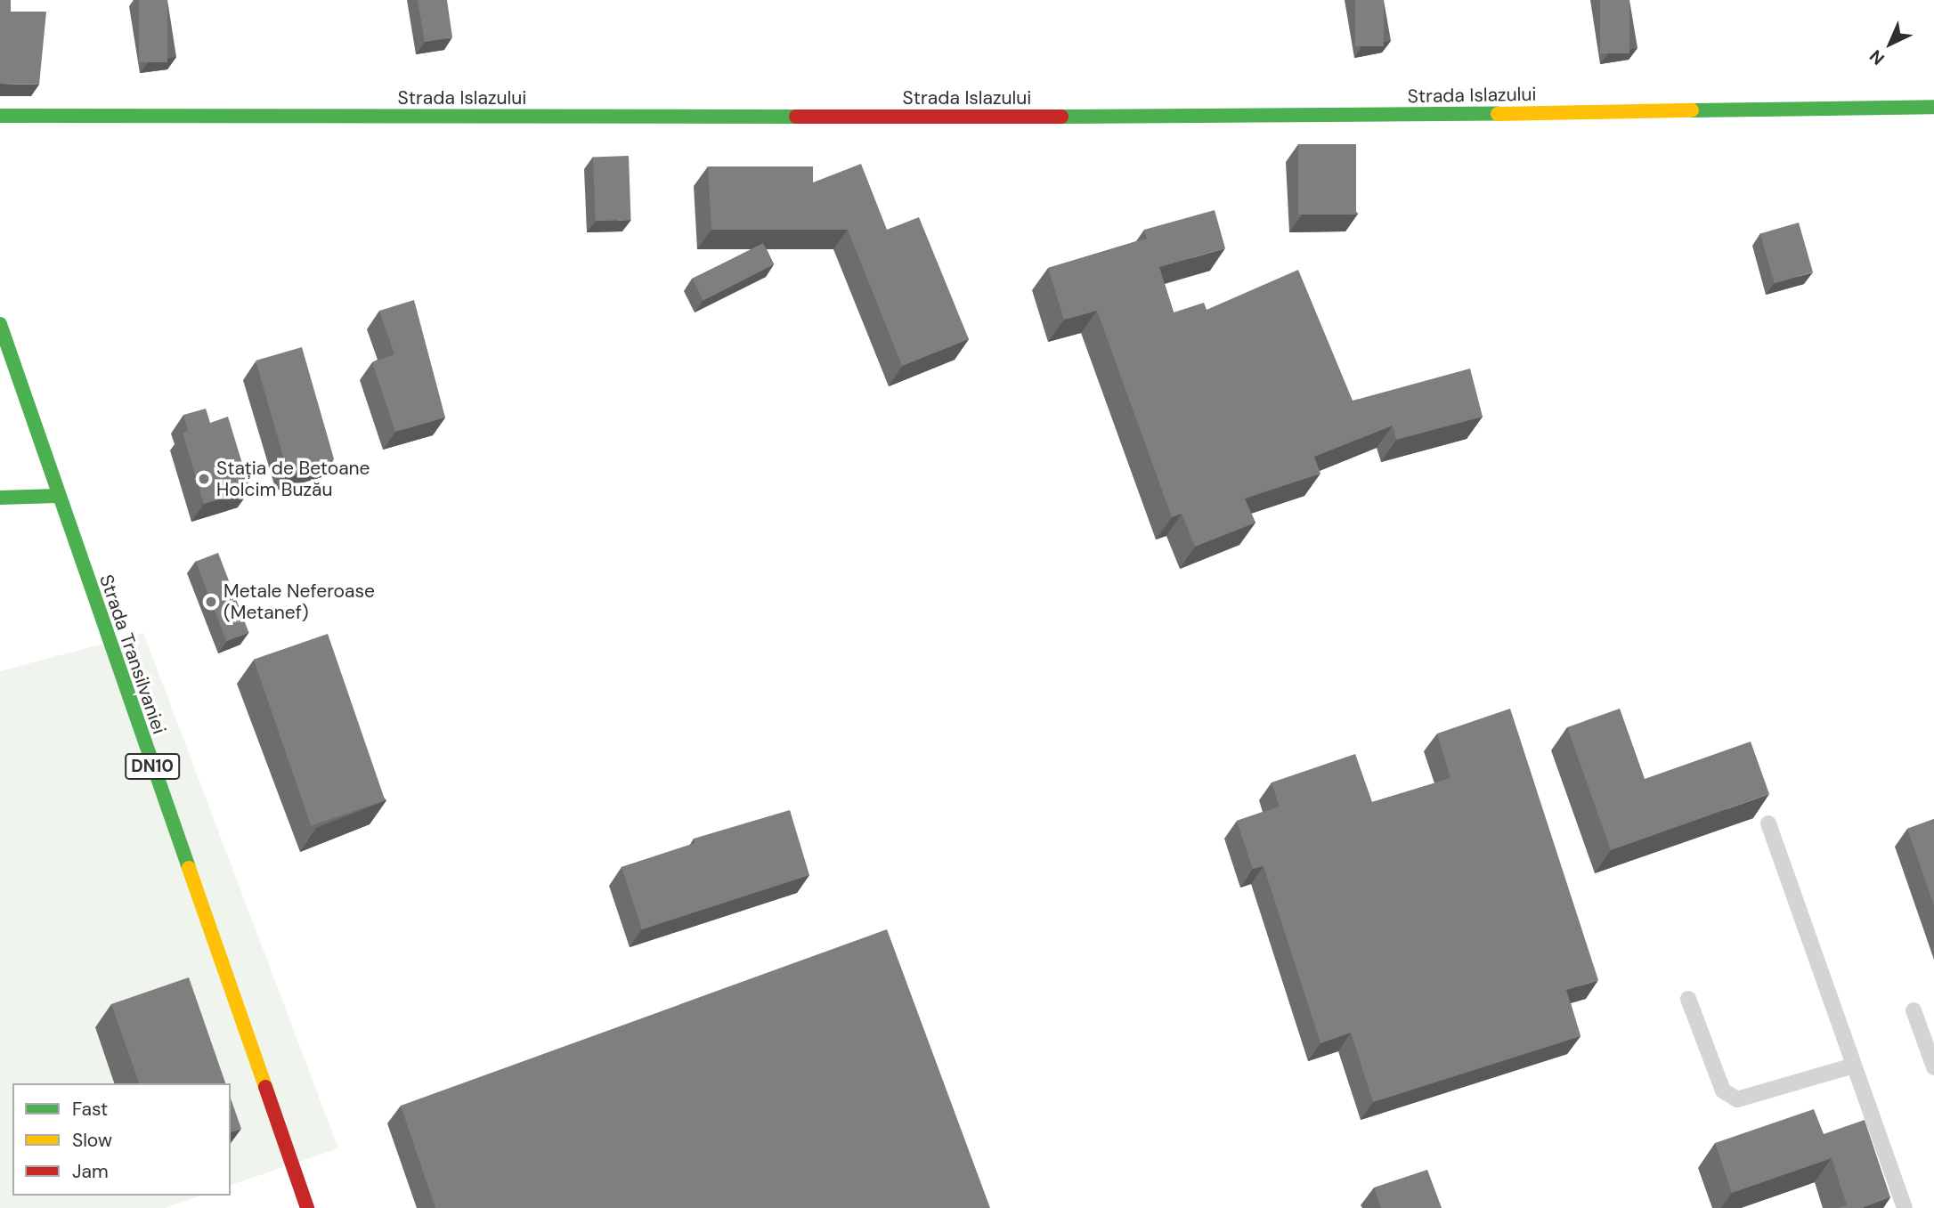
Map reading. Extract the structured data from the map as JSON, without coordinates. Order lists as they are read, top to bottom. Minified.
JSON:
{"streets":{"street":["Strada Islazului","Strada Transilvaniei","DN10"]},"places":["Stația de Betoane Holcim Buzău","Metale Neferoase (Metanef)"],"legend":["Fast","Slow","Jam"],"north":"bottom left"}
